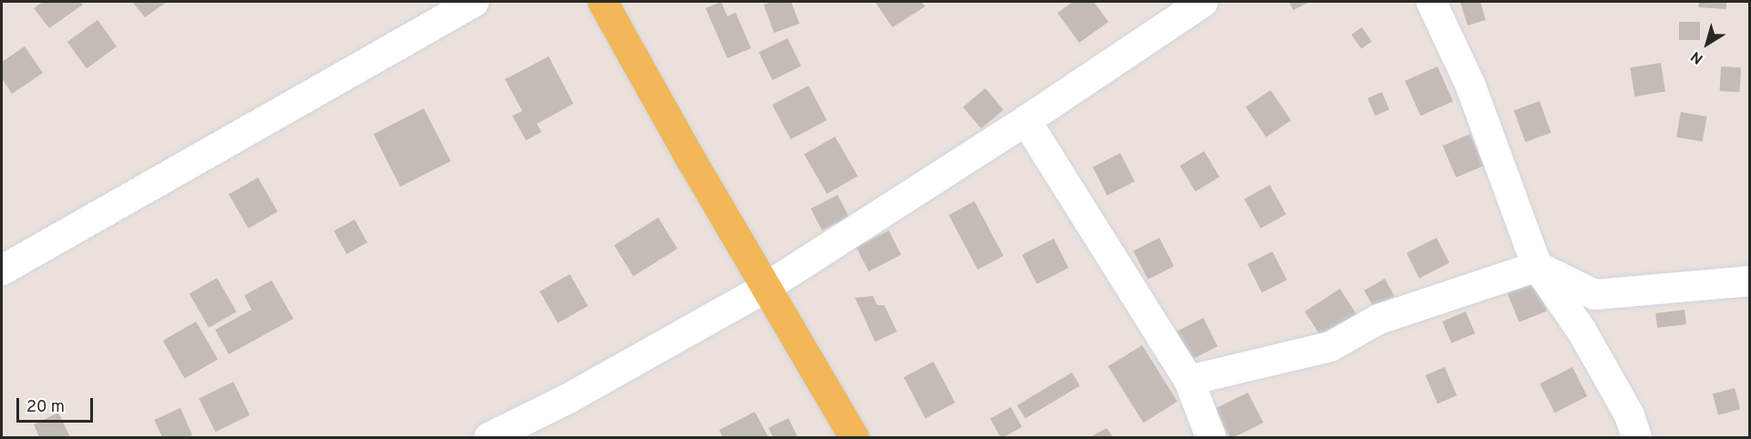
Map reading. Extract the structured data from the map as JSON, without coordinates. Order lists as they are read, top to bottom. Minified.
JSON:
{"scale_bar":"20 m","north":"bottom left"}
